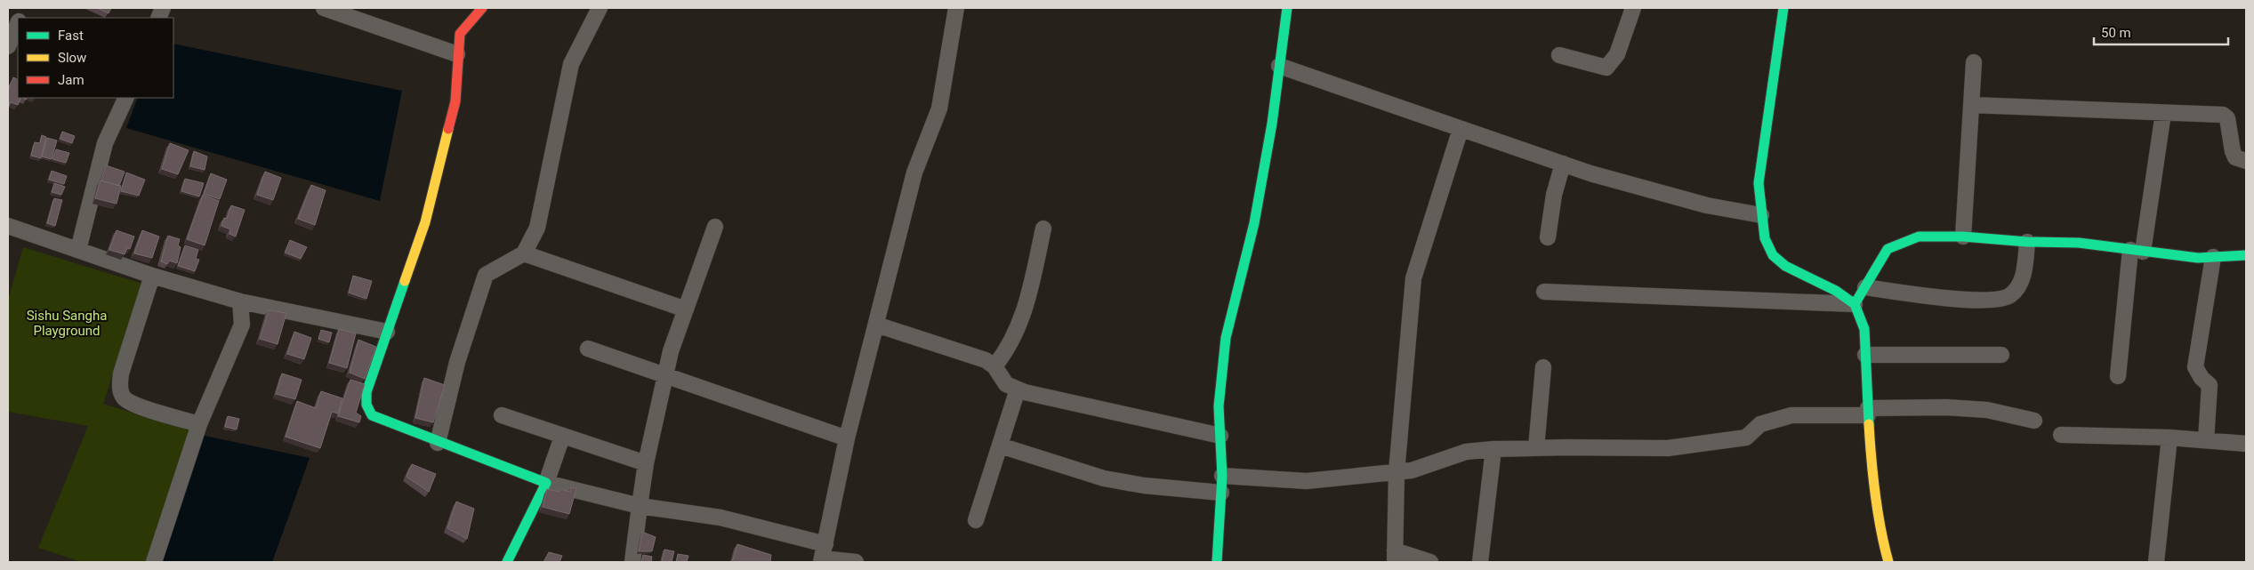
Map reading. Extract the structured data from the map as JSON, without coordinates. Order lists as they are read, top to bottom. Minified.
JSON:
{"parks":["Sishu Sangha Playground"],"legend":["Fast","Slow","Jam"],"scale_bar":"50 m"}
